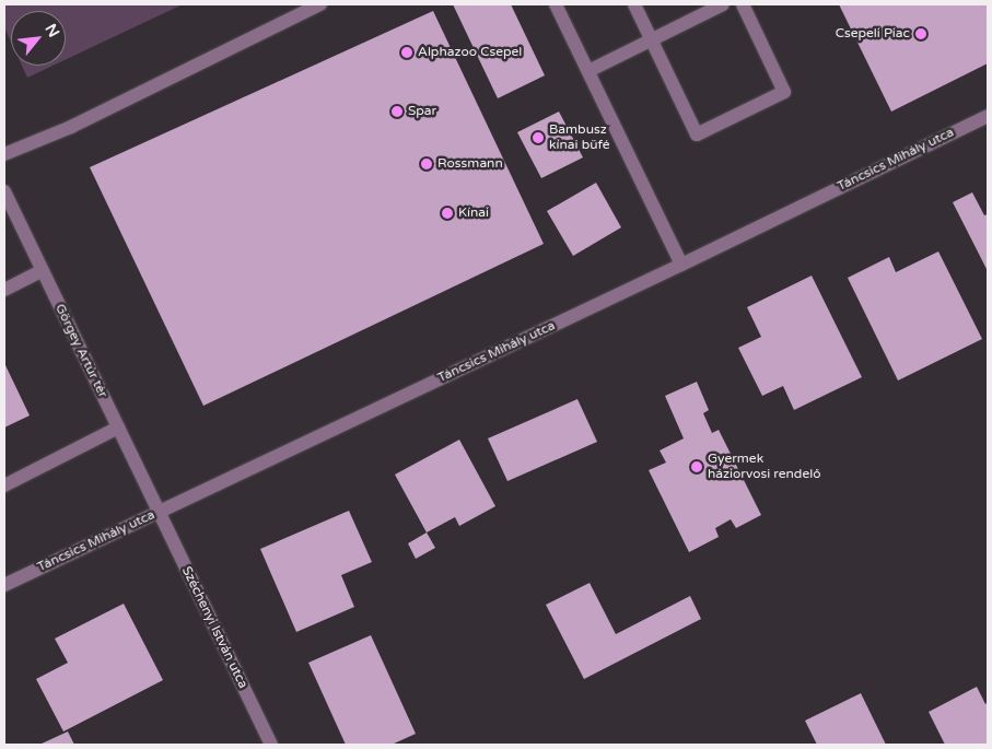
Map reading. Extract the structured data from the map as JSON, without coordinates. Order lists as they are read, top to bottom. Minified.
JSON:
{"streets":{"street":["Táncsics Mihály utca","Görgey Artúr tér","Széchenyi István utca"]},"crossings":[["Táncsics Mihály utca","Görgey Artúr tér"],["Táncsics Mihály utca","Széchenyi István utca"],["Görgey Artúr tér","Széchenyi István utca"]],"places":["Csepeli Piac","Alphazoo Csepel","Spar","Bambusz kínai büfé","Rossmann","Kínai","Gyermek háziorvosi rendelő"],"north":"top right"}
